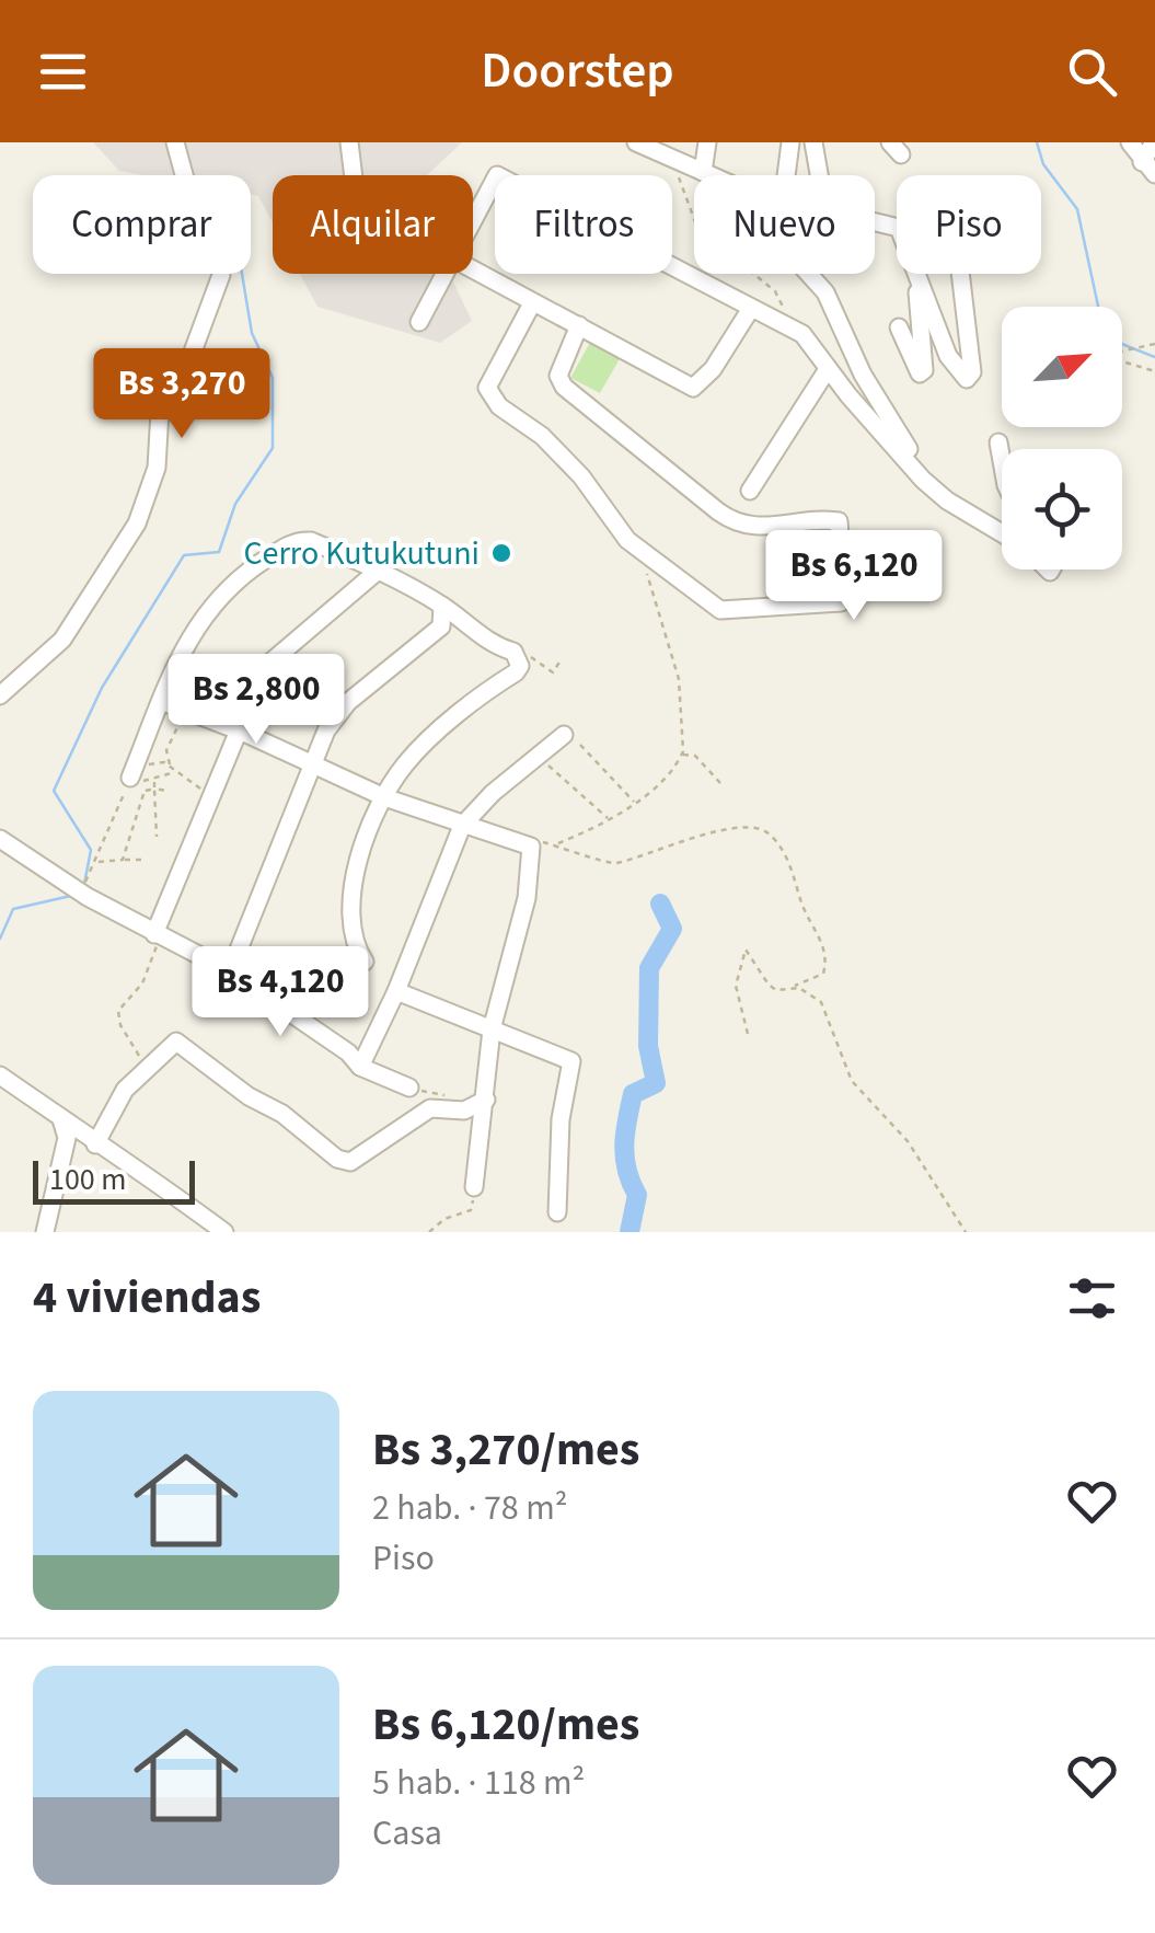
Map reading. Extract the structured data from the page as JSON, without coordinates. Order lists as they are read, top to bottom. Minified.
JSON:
{"places":["Cerro Kutukutuni"],"scale_bar":"100 m","north":"top right","page":{"header":"Doorstep","chip":["Comprar","Alquilar","Filtros","Nuevo","Piso"],"price":["Bs 3,270","Bs 6,120","Bs 2,800","Bs 4,120"],"scale":"100 m","heading":"4 viviendas","list":[{"name":"Bs 3,270/mes","note":"2 hab. · 78 m² · Piso"},{"name":"Bs 6,120/mes","note":"5 hab. · 118 m² · Casa"}]}}
